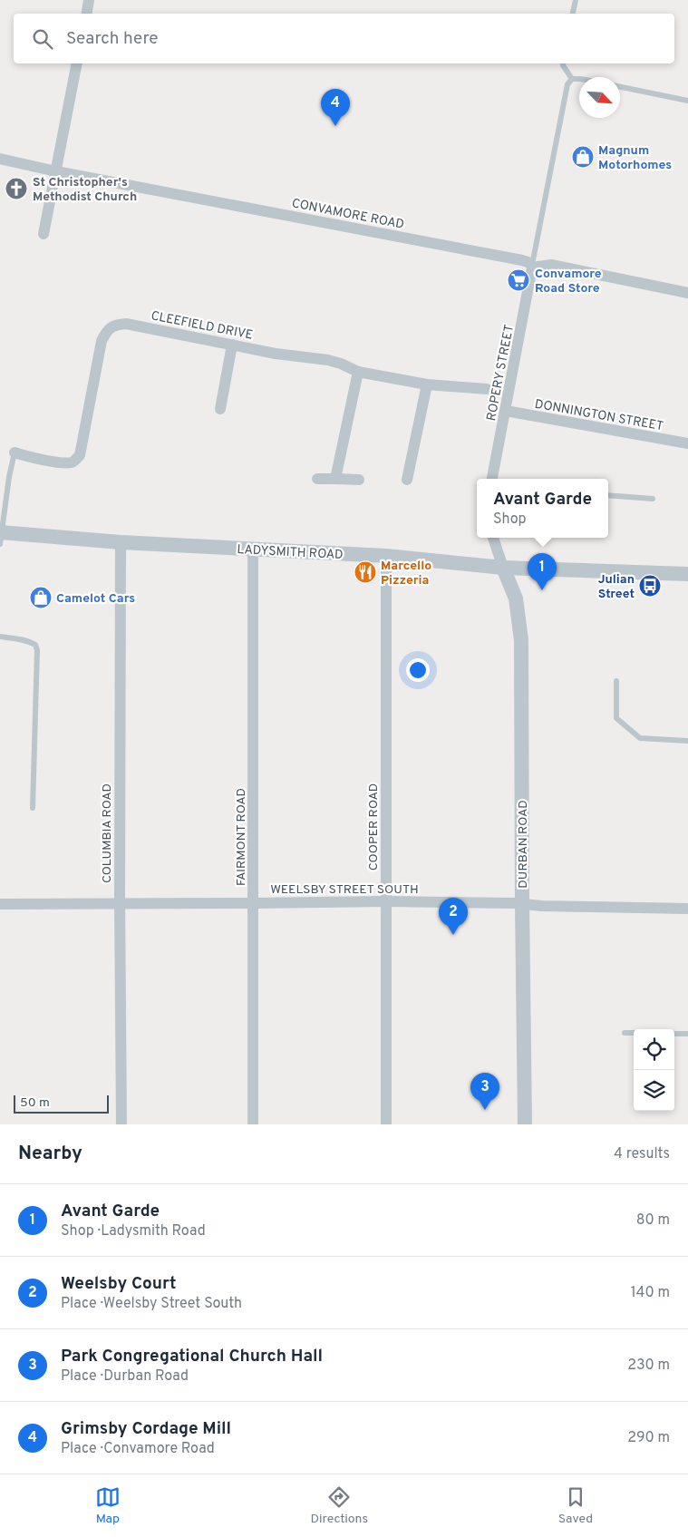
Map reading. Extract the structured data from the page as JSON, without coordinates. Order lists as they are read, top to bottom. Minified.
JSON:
{"streets":{"street":["CONVAMORE ROAD","CLEEFIELD DRIVE","ROPERY STREET","DONNINGTON STREET","LADYSMITH ROAD","COOPER ROAD","COLUMBIA ROAD","FAIRMONT ROAD","DURBAN ROAD","WEELSBY STREET SOUTH"]},"crossings":[["CONVAMORE ROAD","ROPERY STREET"],["ROPERY STREET","DONNINGTON STREET"],["LADYSMITH ROAD","COOPER ROAD"],["LADYSMITH ROAD","COLUMBIA ROAD"],["LADYSMITH ROAD","FAIRMONT ROAD"],["LADYSMITH ROAD","DURBAN ROAD"],["COOPER ROAD","WEELSBY STREET SOUTH"],["COLUMBIA ROAD","WEELSBY STREET SOUTH"],["FAIRMONT ROAD","WEELSBY STREET SOUTH"],["DURBAN ROAD","WEELSBY STREET SOUTH"]],"places":{"shop":["Magnum Motorhomes","Camelot Cars"],"church":["St Christopher's Methodist Church"],"supermarket":["Convamore Road Store"],"restaurant":["Marcello Pizzeria"],"bus stop":["Julian Street"]},"scale_bar":"50 m","north":"bottom right","page":{"search":"Search here","pins":["4","1","2","3"],"popup":["Avant Garde","Shop"],"scale":"50 m","heading":["Nearby","4 results"],"list":[{"mark":"1","name":"Avant Garde","note":"Shop · Ladysmith Road","value":"80 m"},{"mark":"2","name":"Weelsby Court","note":"Place · Weelsby Street South","value":"140 m"},{"mark":"3","name":"Park Congregational Church Hall","note":"Place · Durban Road","value":"230 m"},{"mark":"4","name":"Grimsby Cordage Mill","note":"Place · Convamore Road","value":"290 m"}],"nav":["Map","Directions","Saved"]}}
